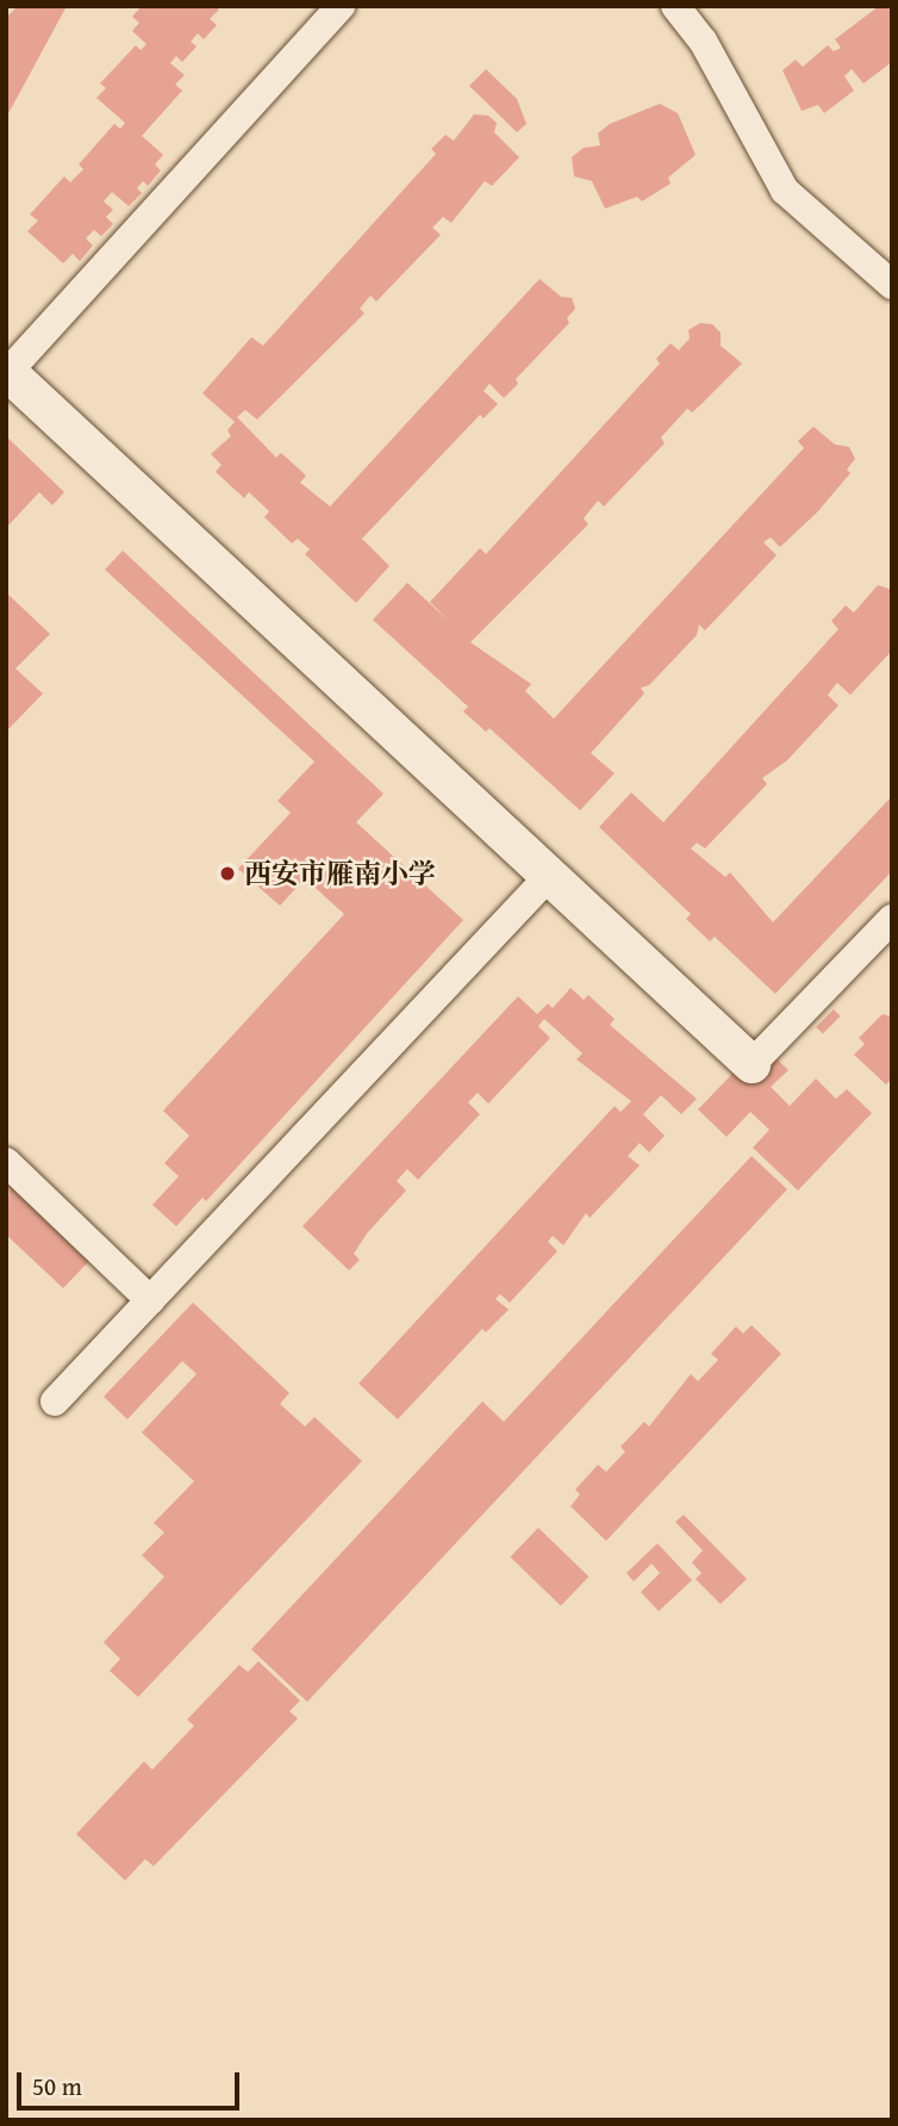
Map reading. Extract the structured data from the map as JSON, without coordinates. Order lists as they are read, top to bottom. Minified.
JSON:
{"places":["西安市雁南小学"],"scale_bar":"50 m"}
